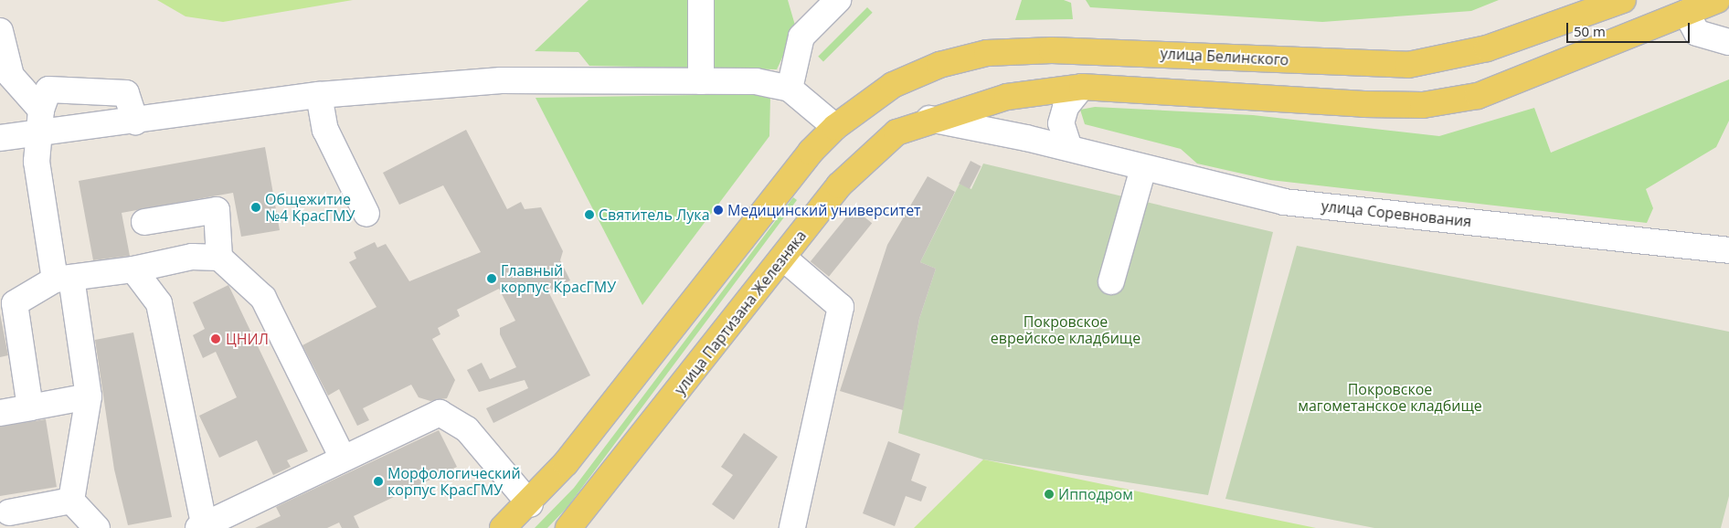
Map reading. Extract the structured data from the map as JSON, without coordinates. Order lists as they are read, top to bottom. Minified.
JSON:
{"streets":{"main road":["улица Белинского","улица Партизана Железняка"],"street":["улица Соревнования"]},"crossings":[["улица Соревнования","улица Партизана Железняка"]],"parks":["Покровское еврейское кладбище","Покровское магометанское кладбище"],"places":["Общежитие №4 КрасГМУ","Медицинский университет","Святитель Лука","Главный корпус КрасГМУ","ЦНИЛ","Морфологический корпус КрасГМУ","Ипподром"],"scale_bar":"50 m"}
